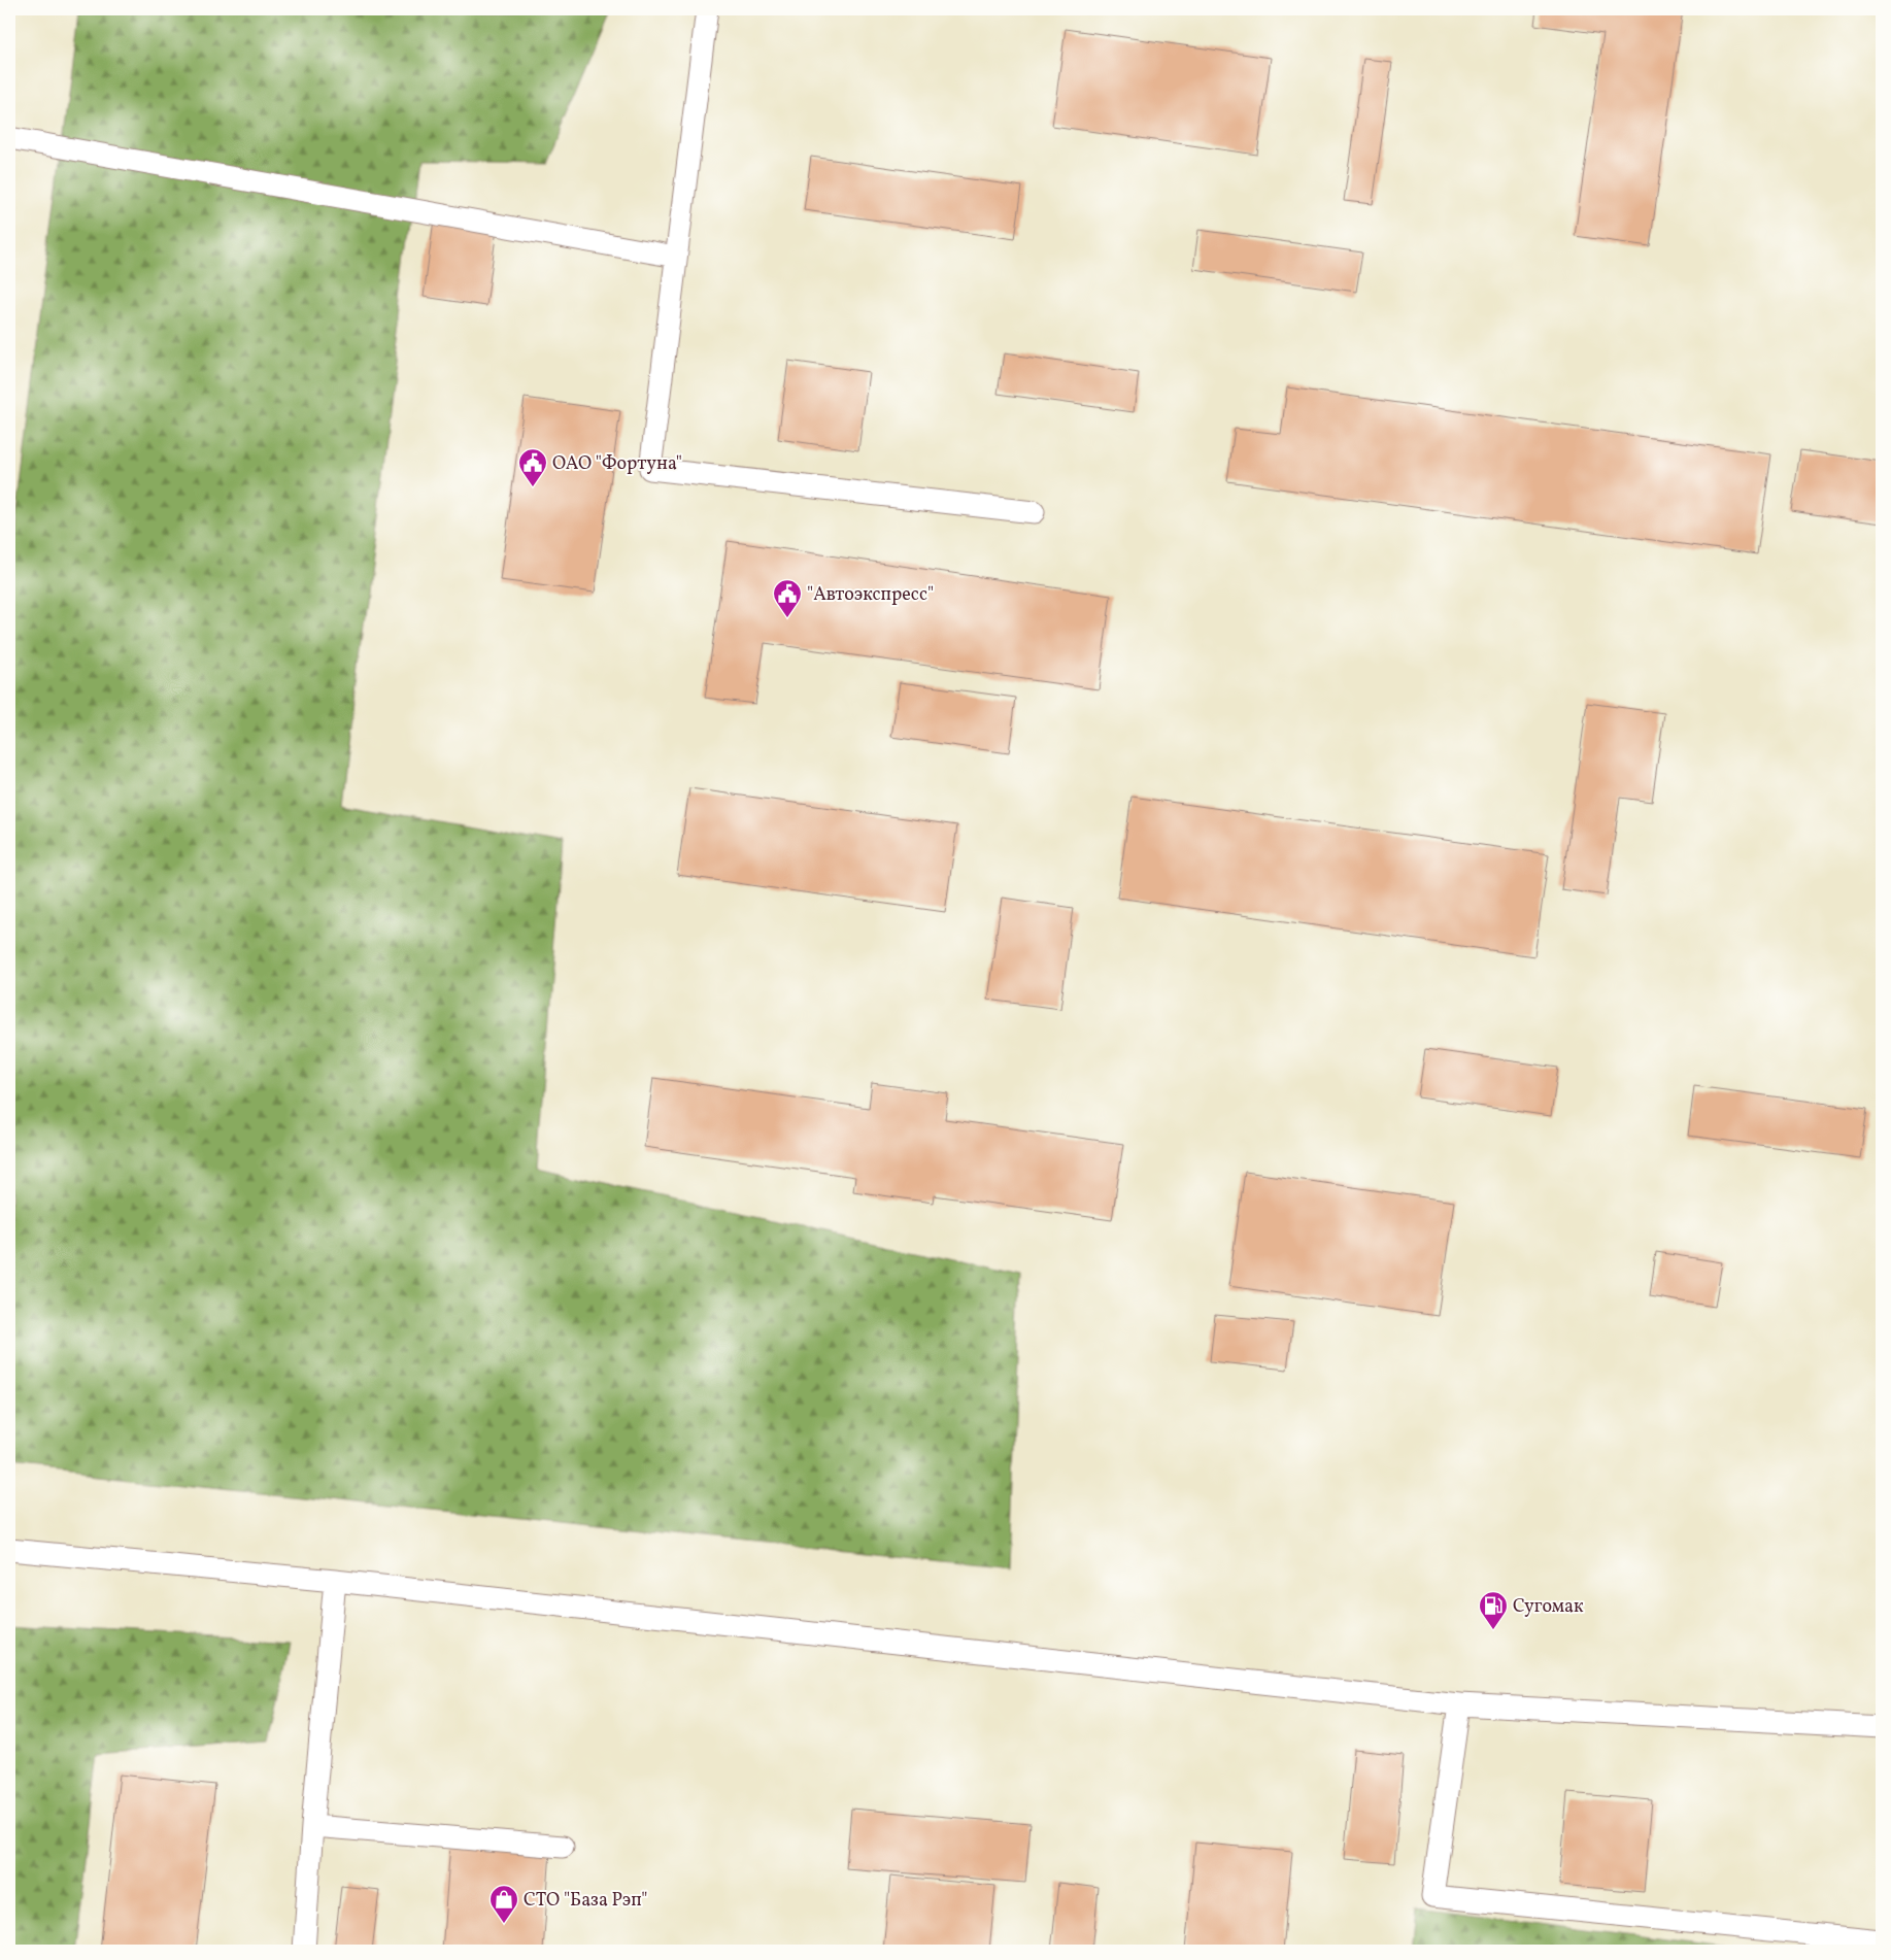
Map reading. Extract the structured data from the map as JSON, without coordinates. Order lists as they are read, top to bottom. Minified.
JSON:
{"places":{"public building":["ОАО \"Фортуна\"","\"Автоэкспресс\""],"fuel station":["Сугомак"],"shop":["СТО \"База Рэп\""]}}
